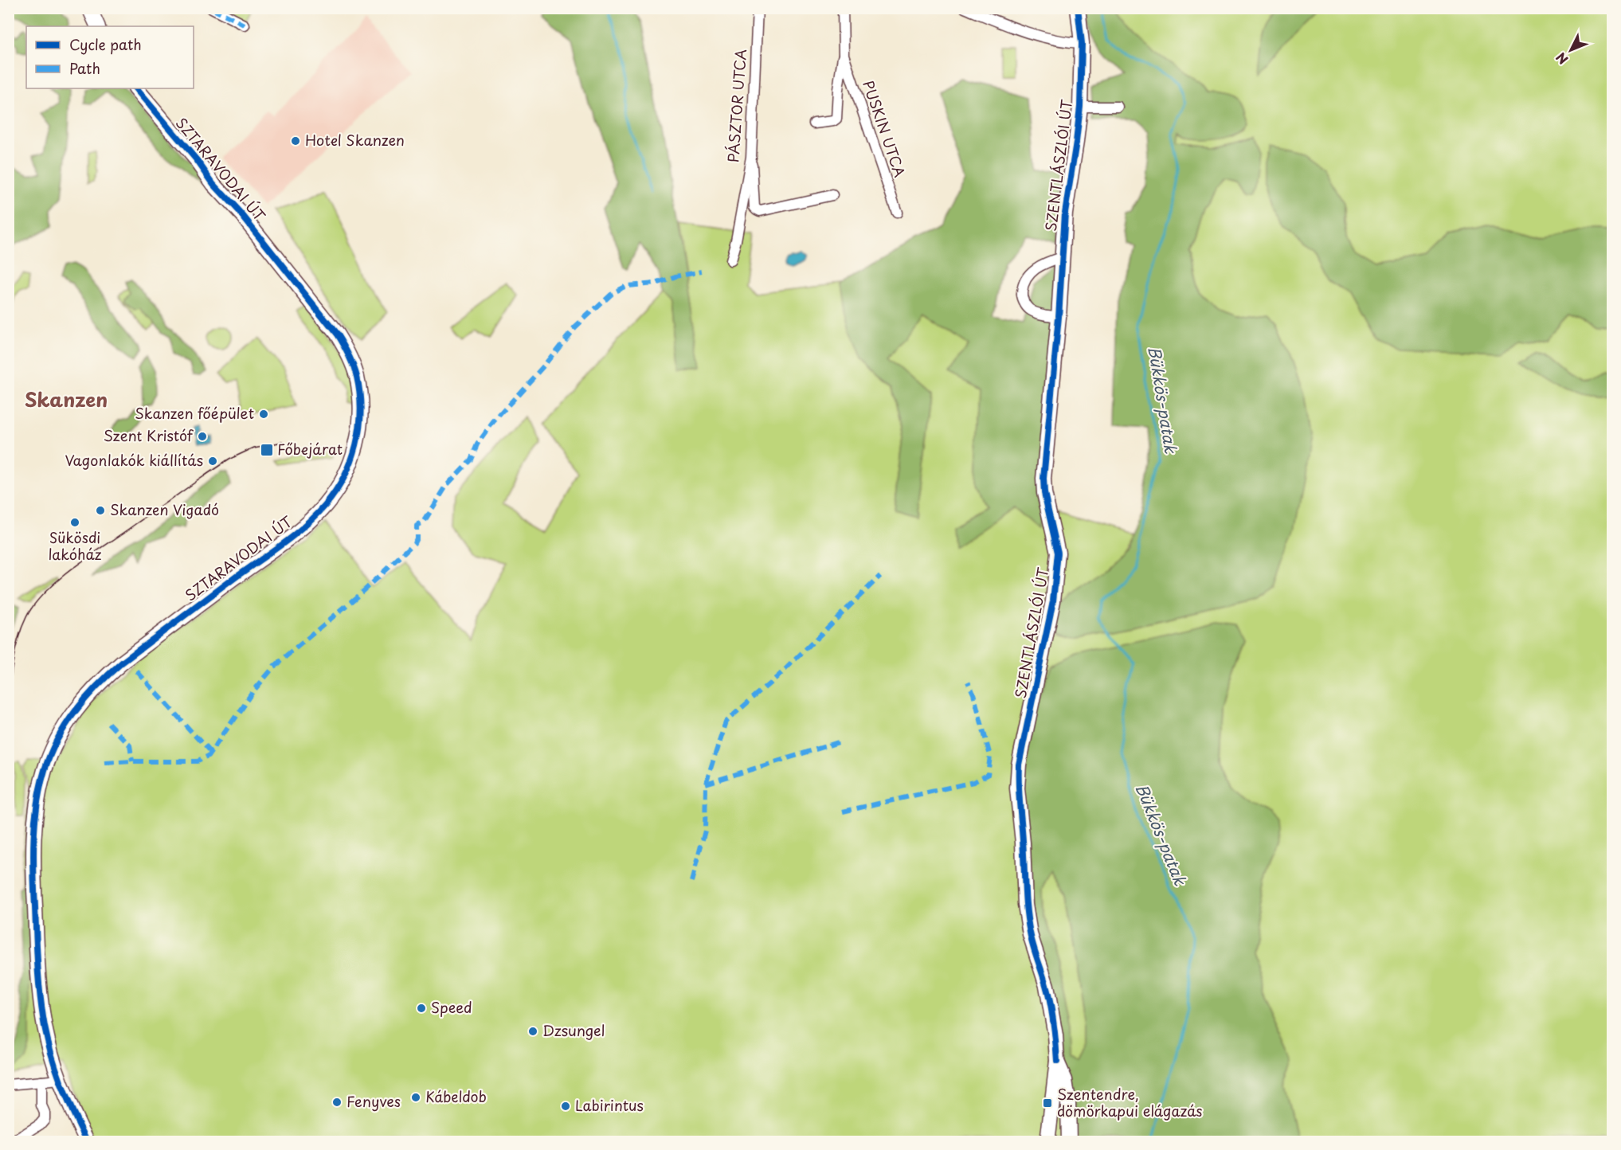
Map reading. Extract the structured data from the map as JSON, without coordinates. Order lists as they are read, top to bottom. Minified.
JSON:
{"streets":{"street":["PÁSZTOR UTCA","PUSKIN UTCA","SZENTLÁSZLÓI ÚT","SZTARAVODAI ÚT"]},"districts":["Skanzen"],"water":["Bükkös-patak"],"places":{"other":["Hotel Skanzen","Skanzen főépület","Szent Kristóf","Vagonlakók kiállítás","Skanzen Vigadó","Sükösdi lakóház","Speed","Dzsungel","Kábeldob","Fenyves","Labirintus"],"transit":["Főbejárat","Szentendre, dömörkapui elágazás"]},"legend":["Cycle path","Path"],"north":"bottom left"}
